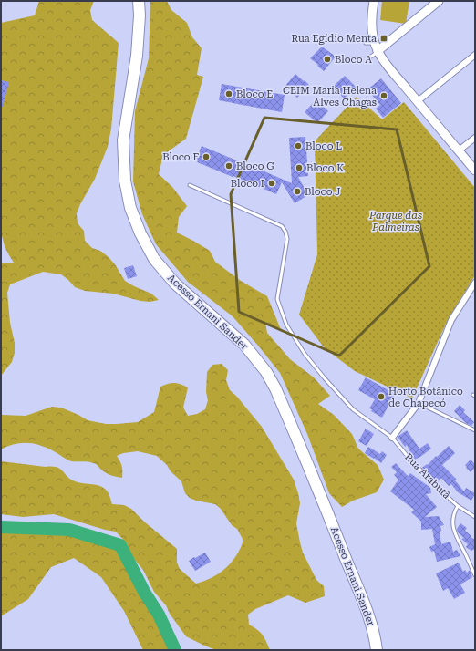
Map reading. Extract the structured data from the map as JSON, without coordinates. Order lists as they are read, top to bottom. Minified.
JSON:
{"streets":{"highway":["Acesso Ernani Sander"],"lane":["Rua Arabutã"]},"parks":["Parque das Palmeiras"],"places":{"transit":["Rua Egídio Menta"],"other":["Bloco A","Bloco E","CEIM Maria Helena Alves Chagas","Bloco L","Bloco F","Bloco G","Bloco K","Bloco I","Bloco J","Horto Botânico de Chapecó"]}}
